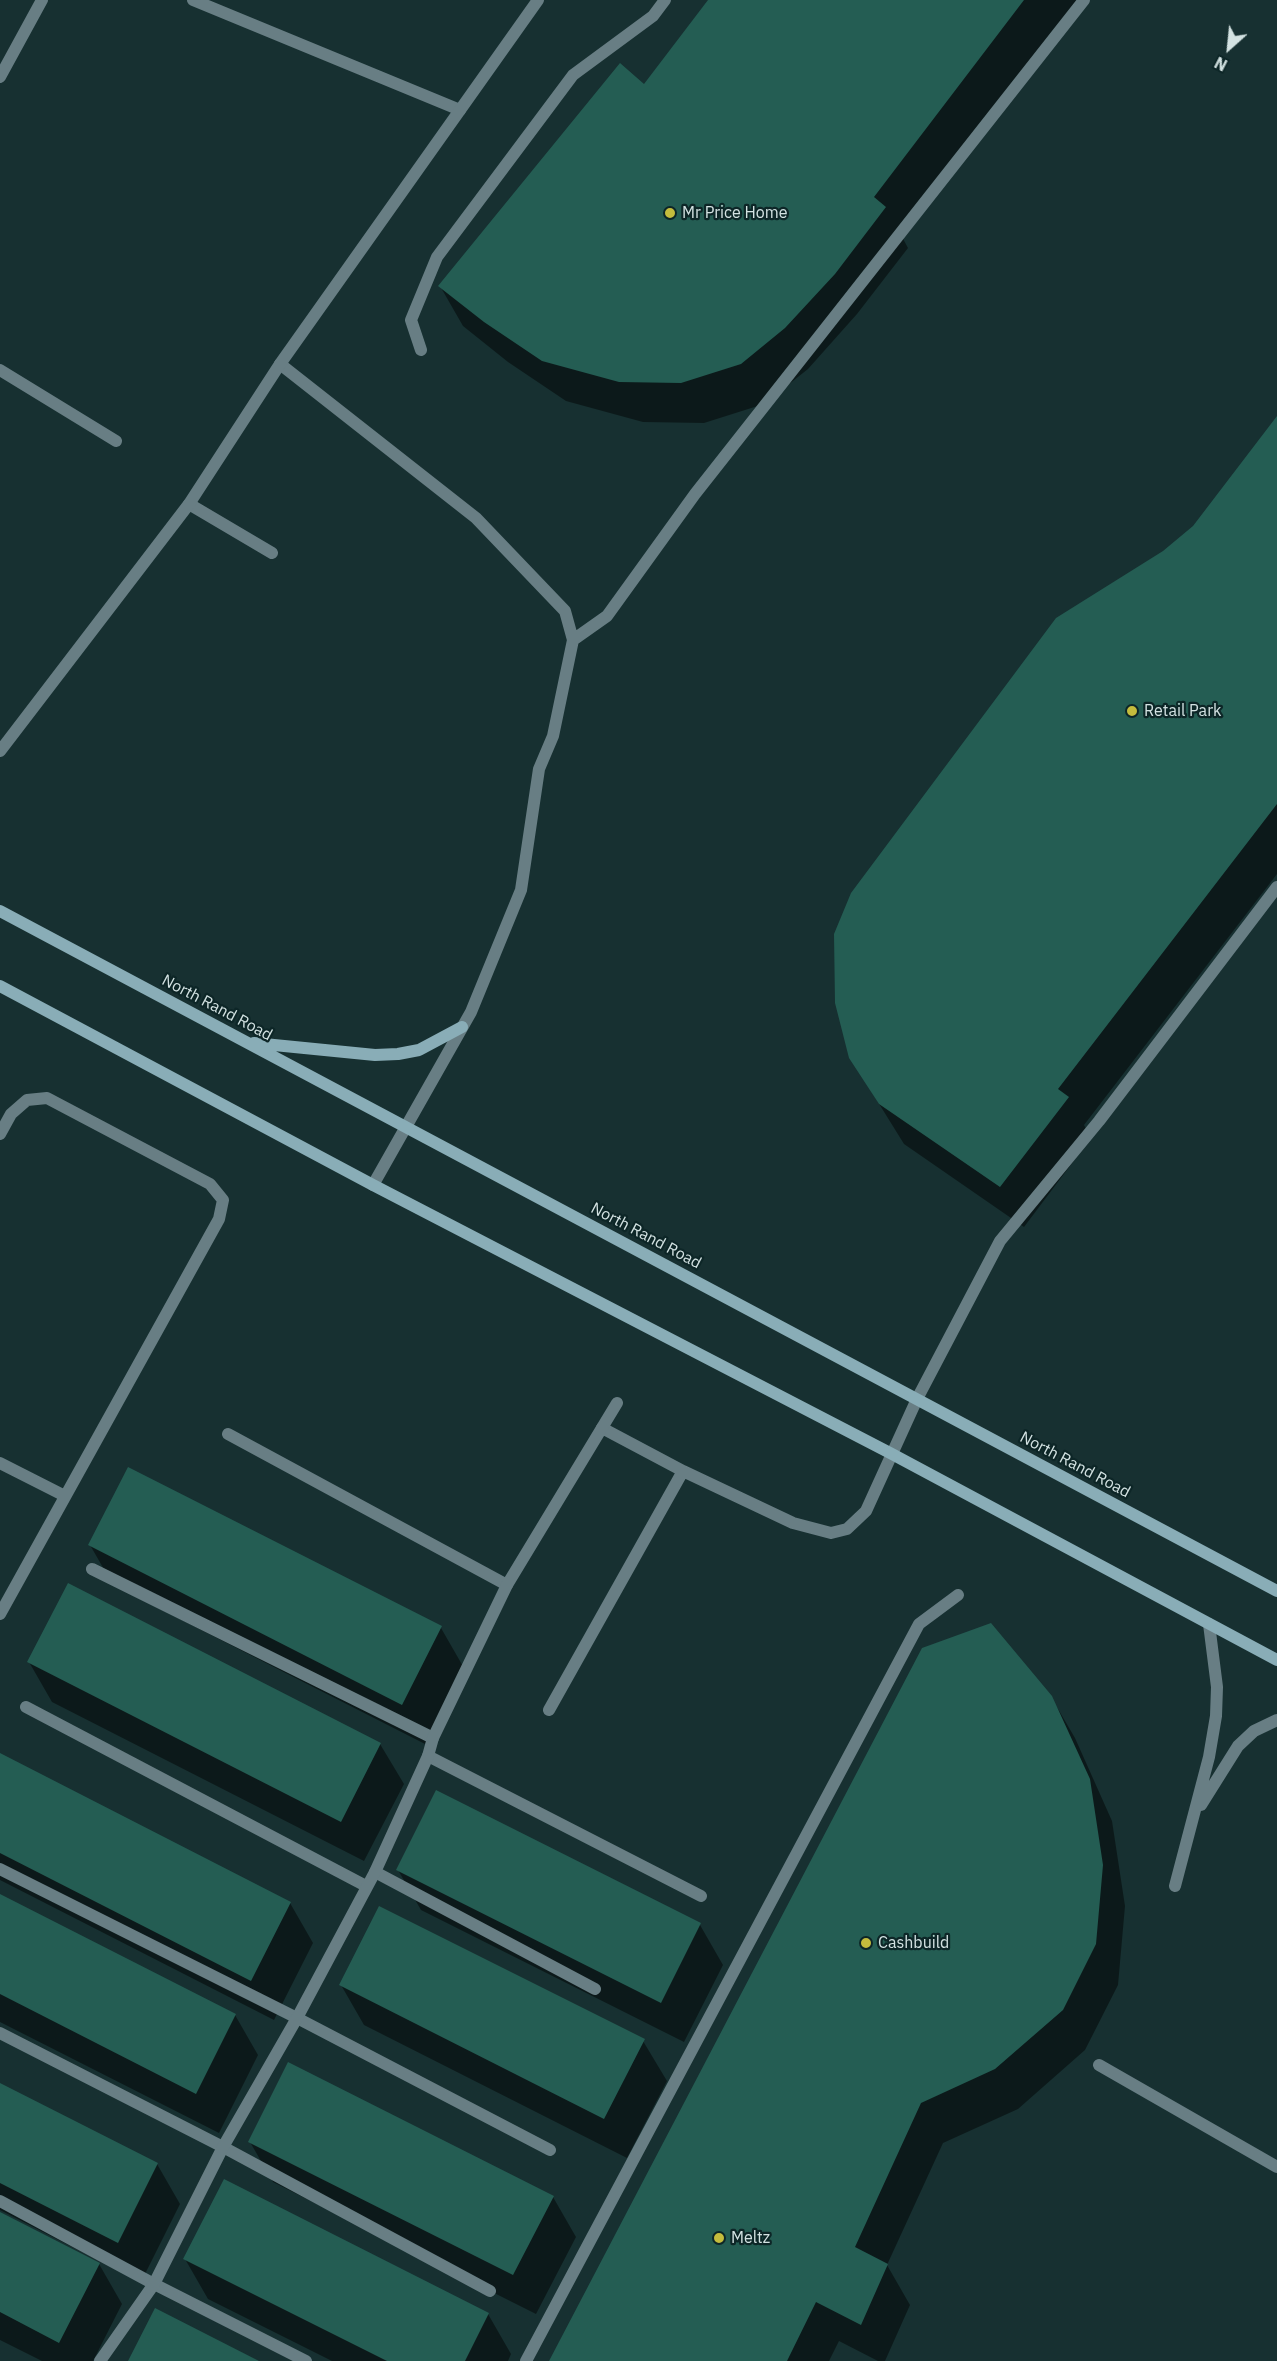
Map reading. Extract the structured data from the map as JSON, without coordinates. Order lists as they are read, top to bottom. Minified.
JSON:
{"streets":{"main road":["North Rand Road"]},"places":["Mr Price Home","Retail Park","Cashbuild","Meltz"],"north":"bottom left"}
